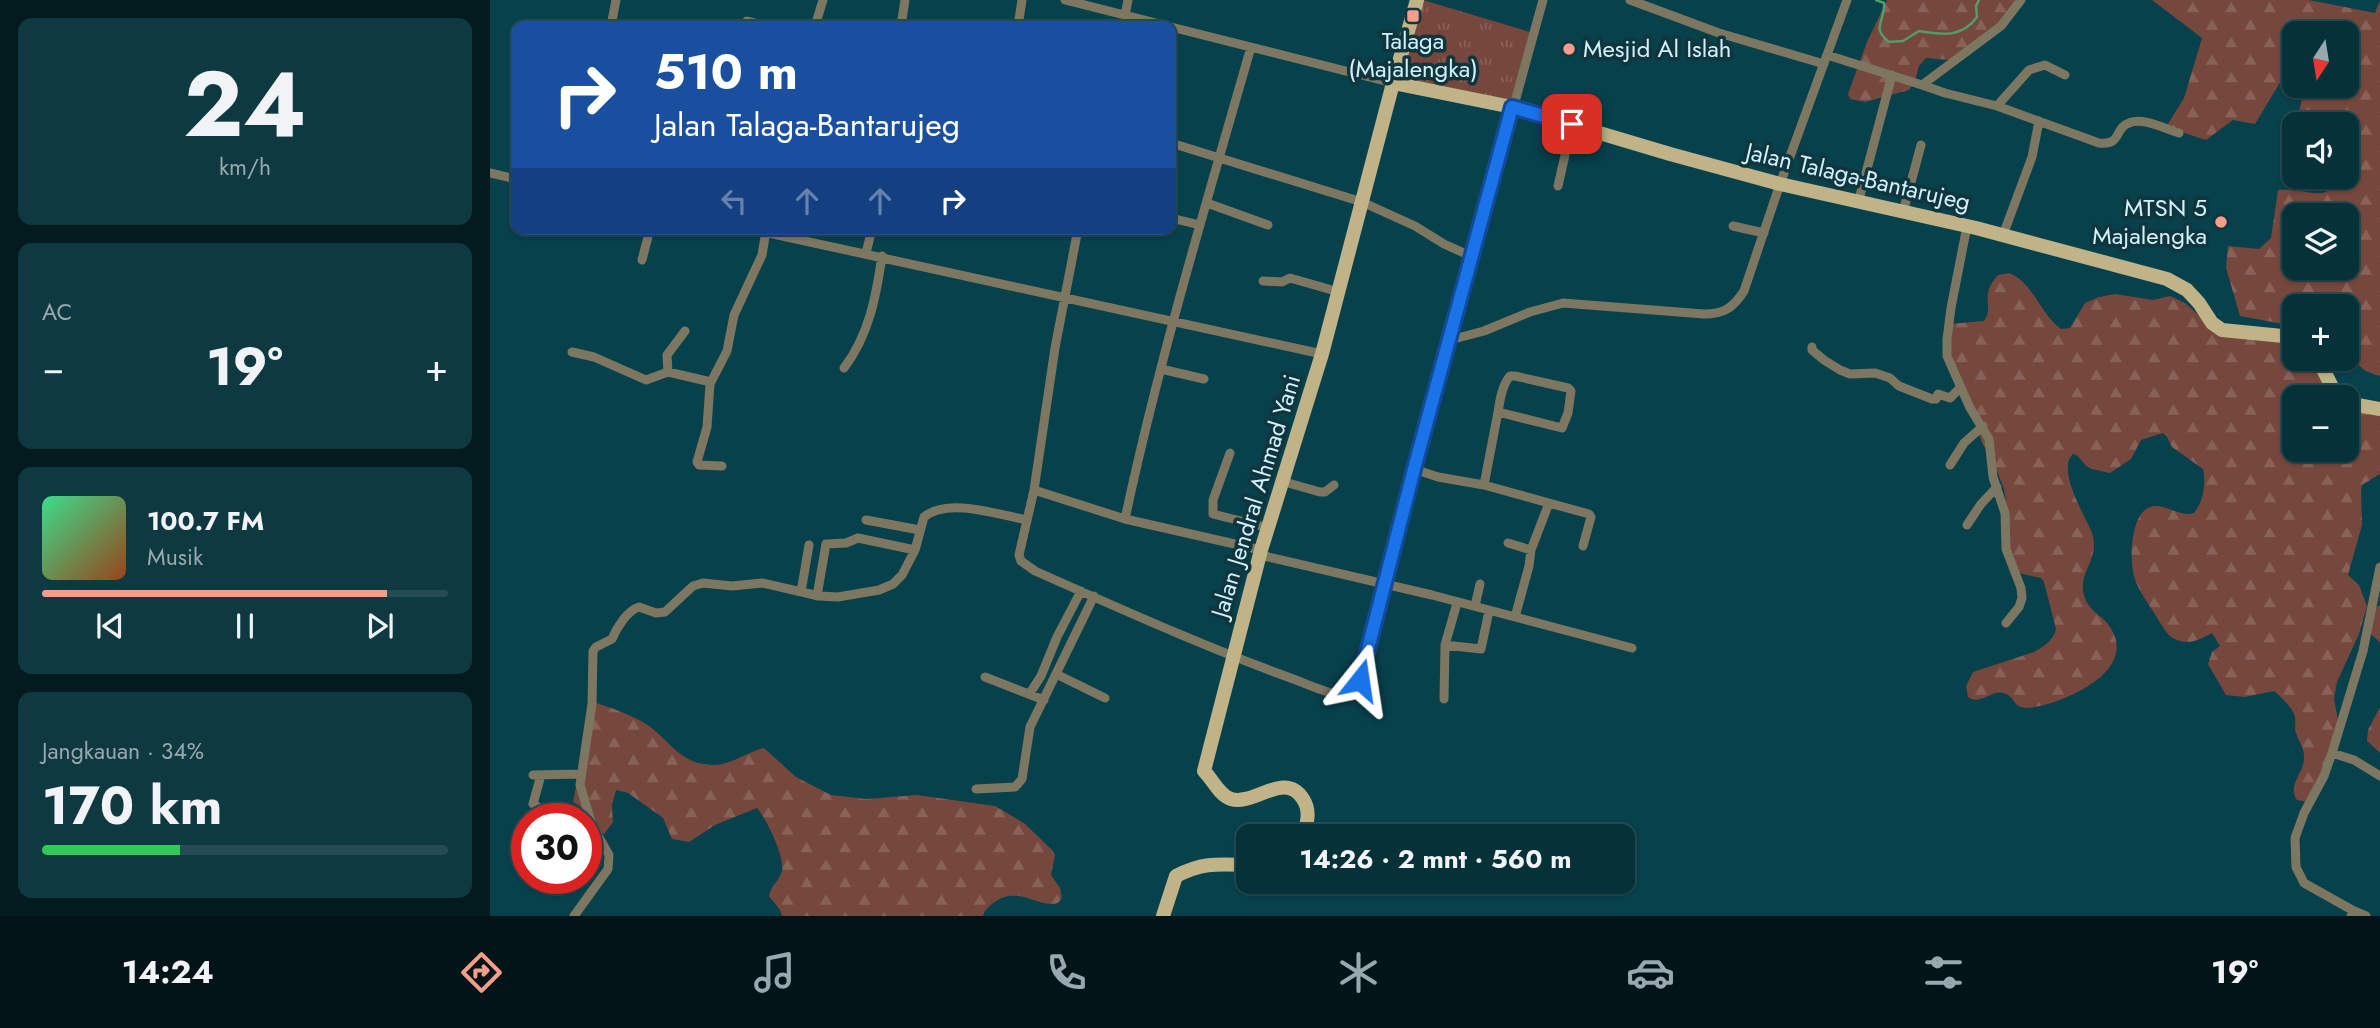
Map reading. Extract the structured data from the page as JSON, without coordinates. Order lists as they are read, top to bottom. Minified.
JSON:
{"streets":{"main road":["Jalan Talaga-Bantarujeg","Jalan Jendral Ahmad Yani"]},"crossings":[["Jalan Talaga-Bantarujeg","Jalan Jendral Ahmad Yani"]],"places":{"transit":["Talaga (Majalengka)"],"other":["Mesjid Al Islah","MTSN 5 Majalengka"]},"north":"bottom","page":{"tile":[["24","km/h"],"AC",["Jangkauan · 34%","170 km"]],"map_buttons":["+","−"],"turn":["510 m","Jalan Talaga-Bantarujeg"],"heat":["−","19°","+"],"song":["100.7 FM","Musik"],"limit":"30","trip":"14:26 · 2 mnt · 560 m","tabs":["14:24","19°"]}}
